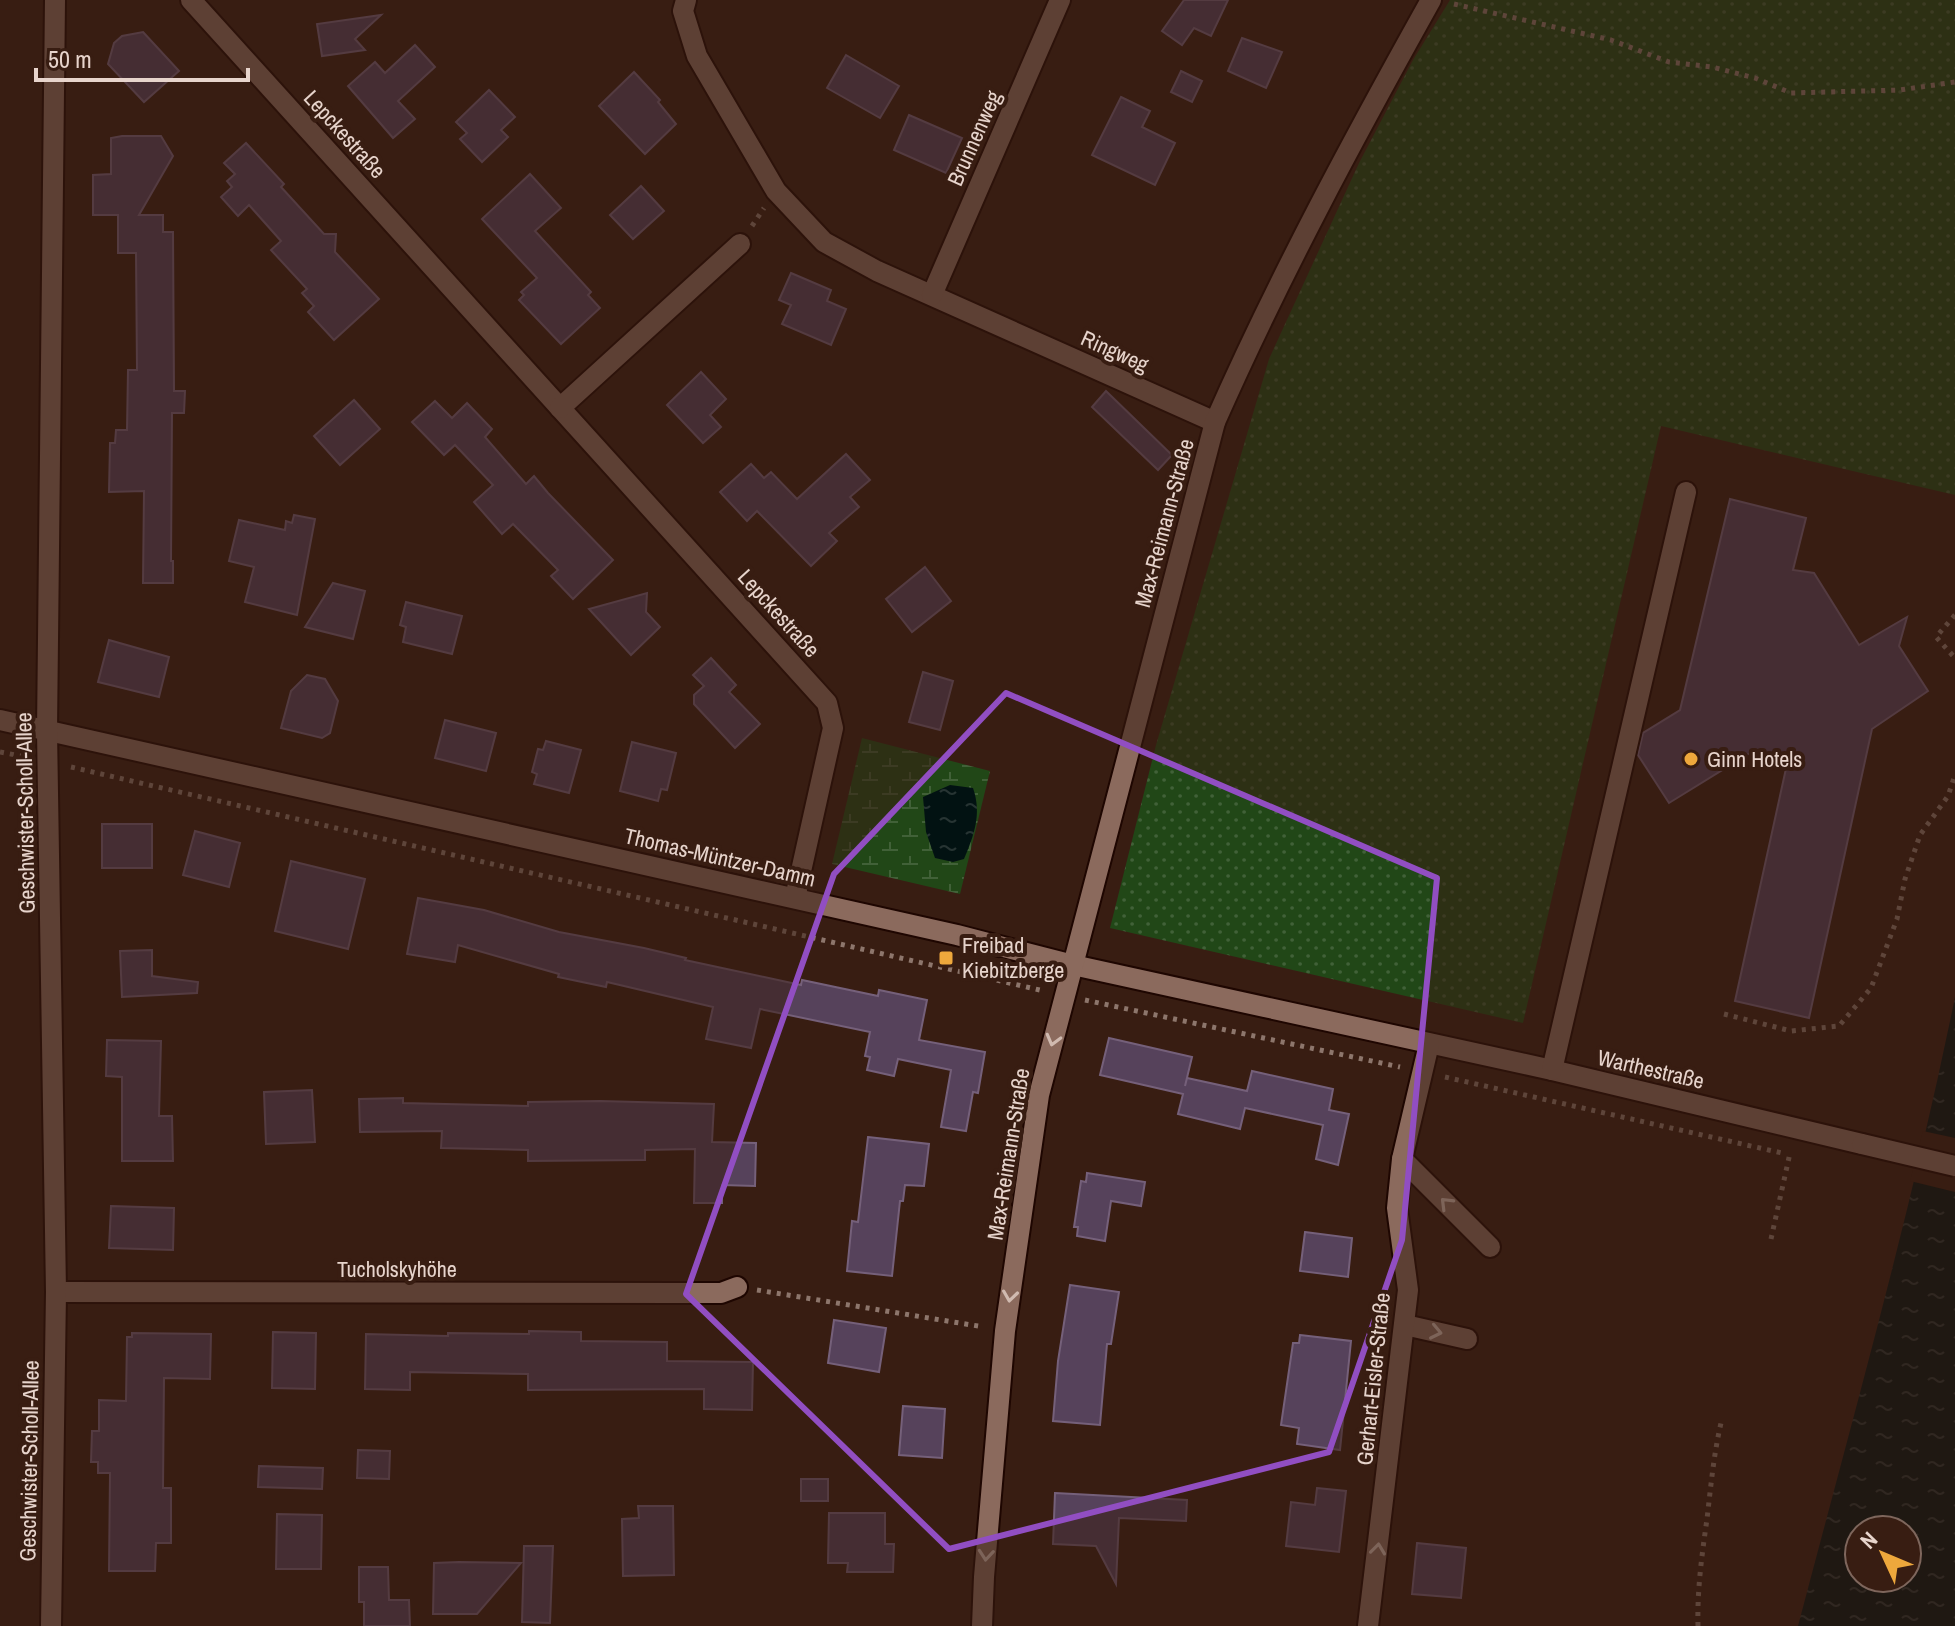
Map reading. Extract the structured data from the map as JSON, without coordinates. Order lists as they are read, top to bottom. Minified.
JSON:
{"streets":{"street":["Lepckestraße","Brunnenweg","Ringweg","Max-Reimann-Straße","Geschwister-Scholl-Allee","Thomas-Müntzer-Damm","Warthestraße","Tucholskyhöhe","Gerhart-Eisler-Straße"]},"crossings":[["Lepckestraße","Thomas-Müntzer-Damm"],["Brunnenweg","Ringweg"],["Ringweg","Max-Reimann-Straße"],["Max-Reimann-Straße","Thomas-Müntzer-Damm"],["Geschwister-Scholl-Allee","Thomas-Müntzer-Damm"],["Geschwister-Scholl-Allee","Tucholskyhöhe"],["Thomas-Müntzer-Damm","Warthestraße"],["Thomas-Müntzer-Damm","Gerhart-Eisler-Straße"],["Warthestraße","Gerhart-Eisler-Straße"]],"one_way":["Max-Reimann-Straße","Gerhart-Eisler-Straße"],"places":{"other":["Ginn Hotels"],"transit":["Freibad Kiebitzberge"]},"scale_bar":"50 m","north":"top left"}
